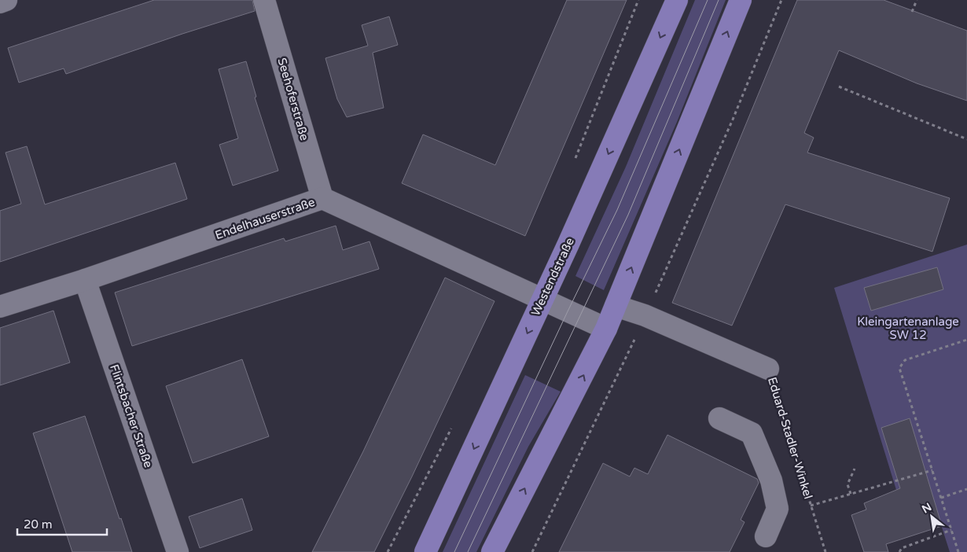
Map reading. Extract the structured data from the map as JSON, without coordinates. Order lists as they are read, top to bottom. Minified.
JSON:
{"streets":{"main road":["Westendstraße"],"street":["Seehoferstraße","Endelhauserstraße","Flintsbacher Straße","Eduard-Stadler-Winkel"]},"crossings":[["Seehoferstraße","Endelhauserstraße"],["Endelhauserstraße","Westendstraße"],["Endelhauserstraße","Flintsbacher Straße"]],"parks":["Kleingartenanlage SW 12"],"scale_bar":"20 m","north":"top left"}
